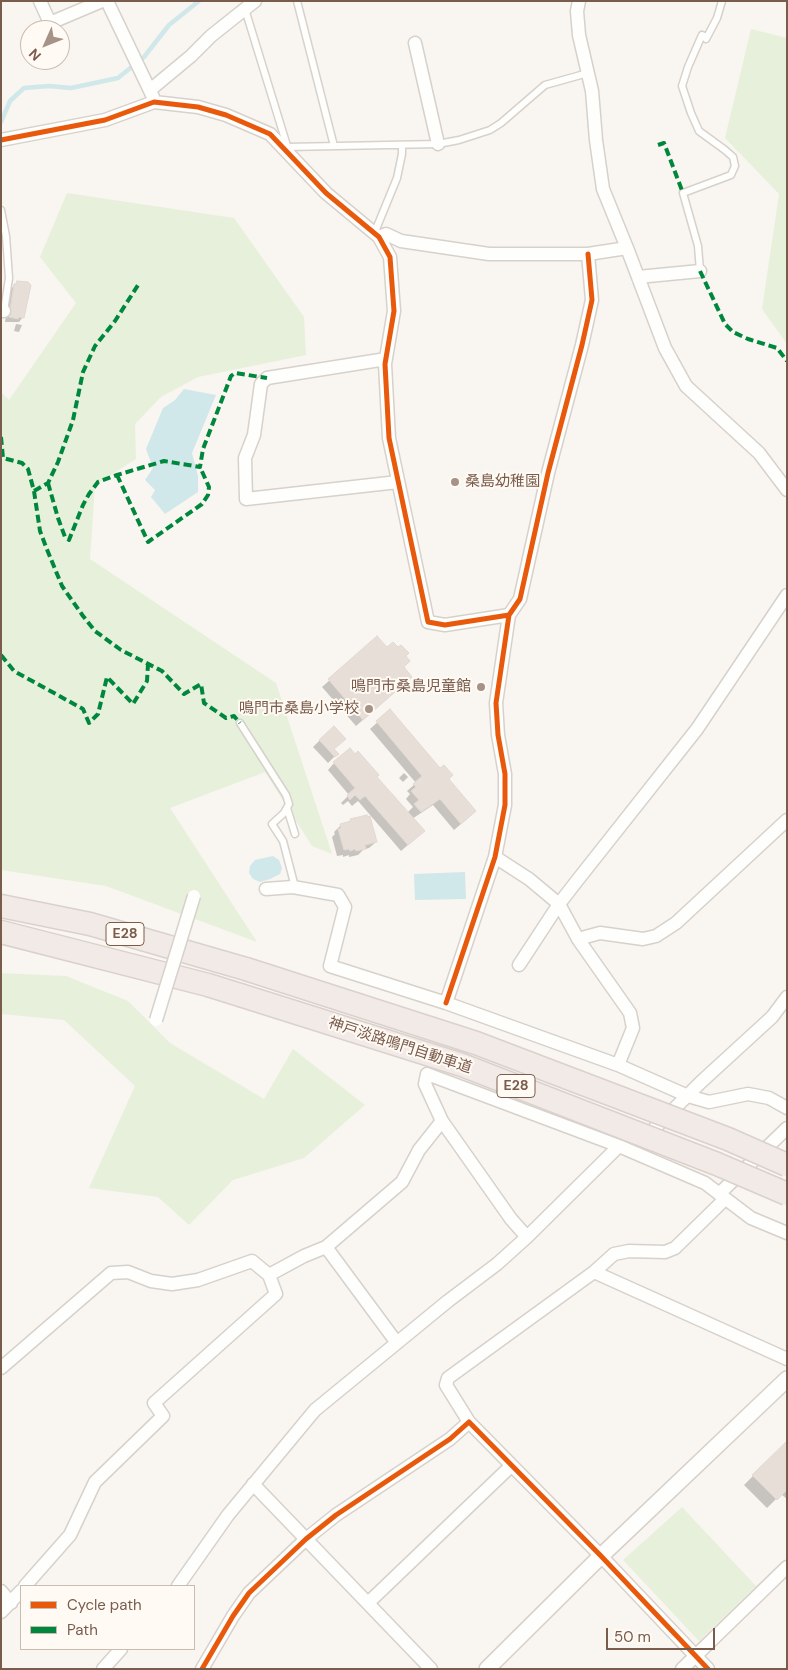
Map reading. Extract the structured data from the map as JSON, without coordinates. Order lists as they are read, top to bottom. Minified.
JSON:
{"streets":{"highway":["E28","神戸淡路鳴門自動車道"]},"places":["桑島幼稚園","鳴門市桑島児童館","鳴門市桑島小学校"],"legend":["Cycle path","Path"],"scale_bar":"50 m","north":"bottom left"}
